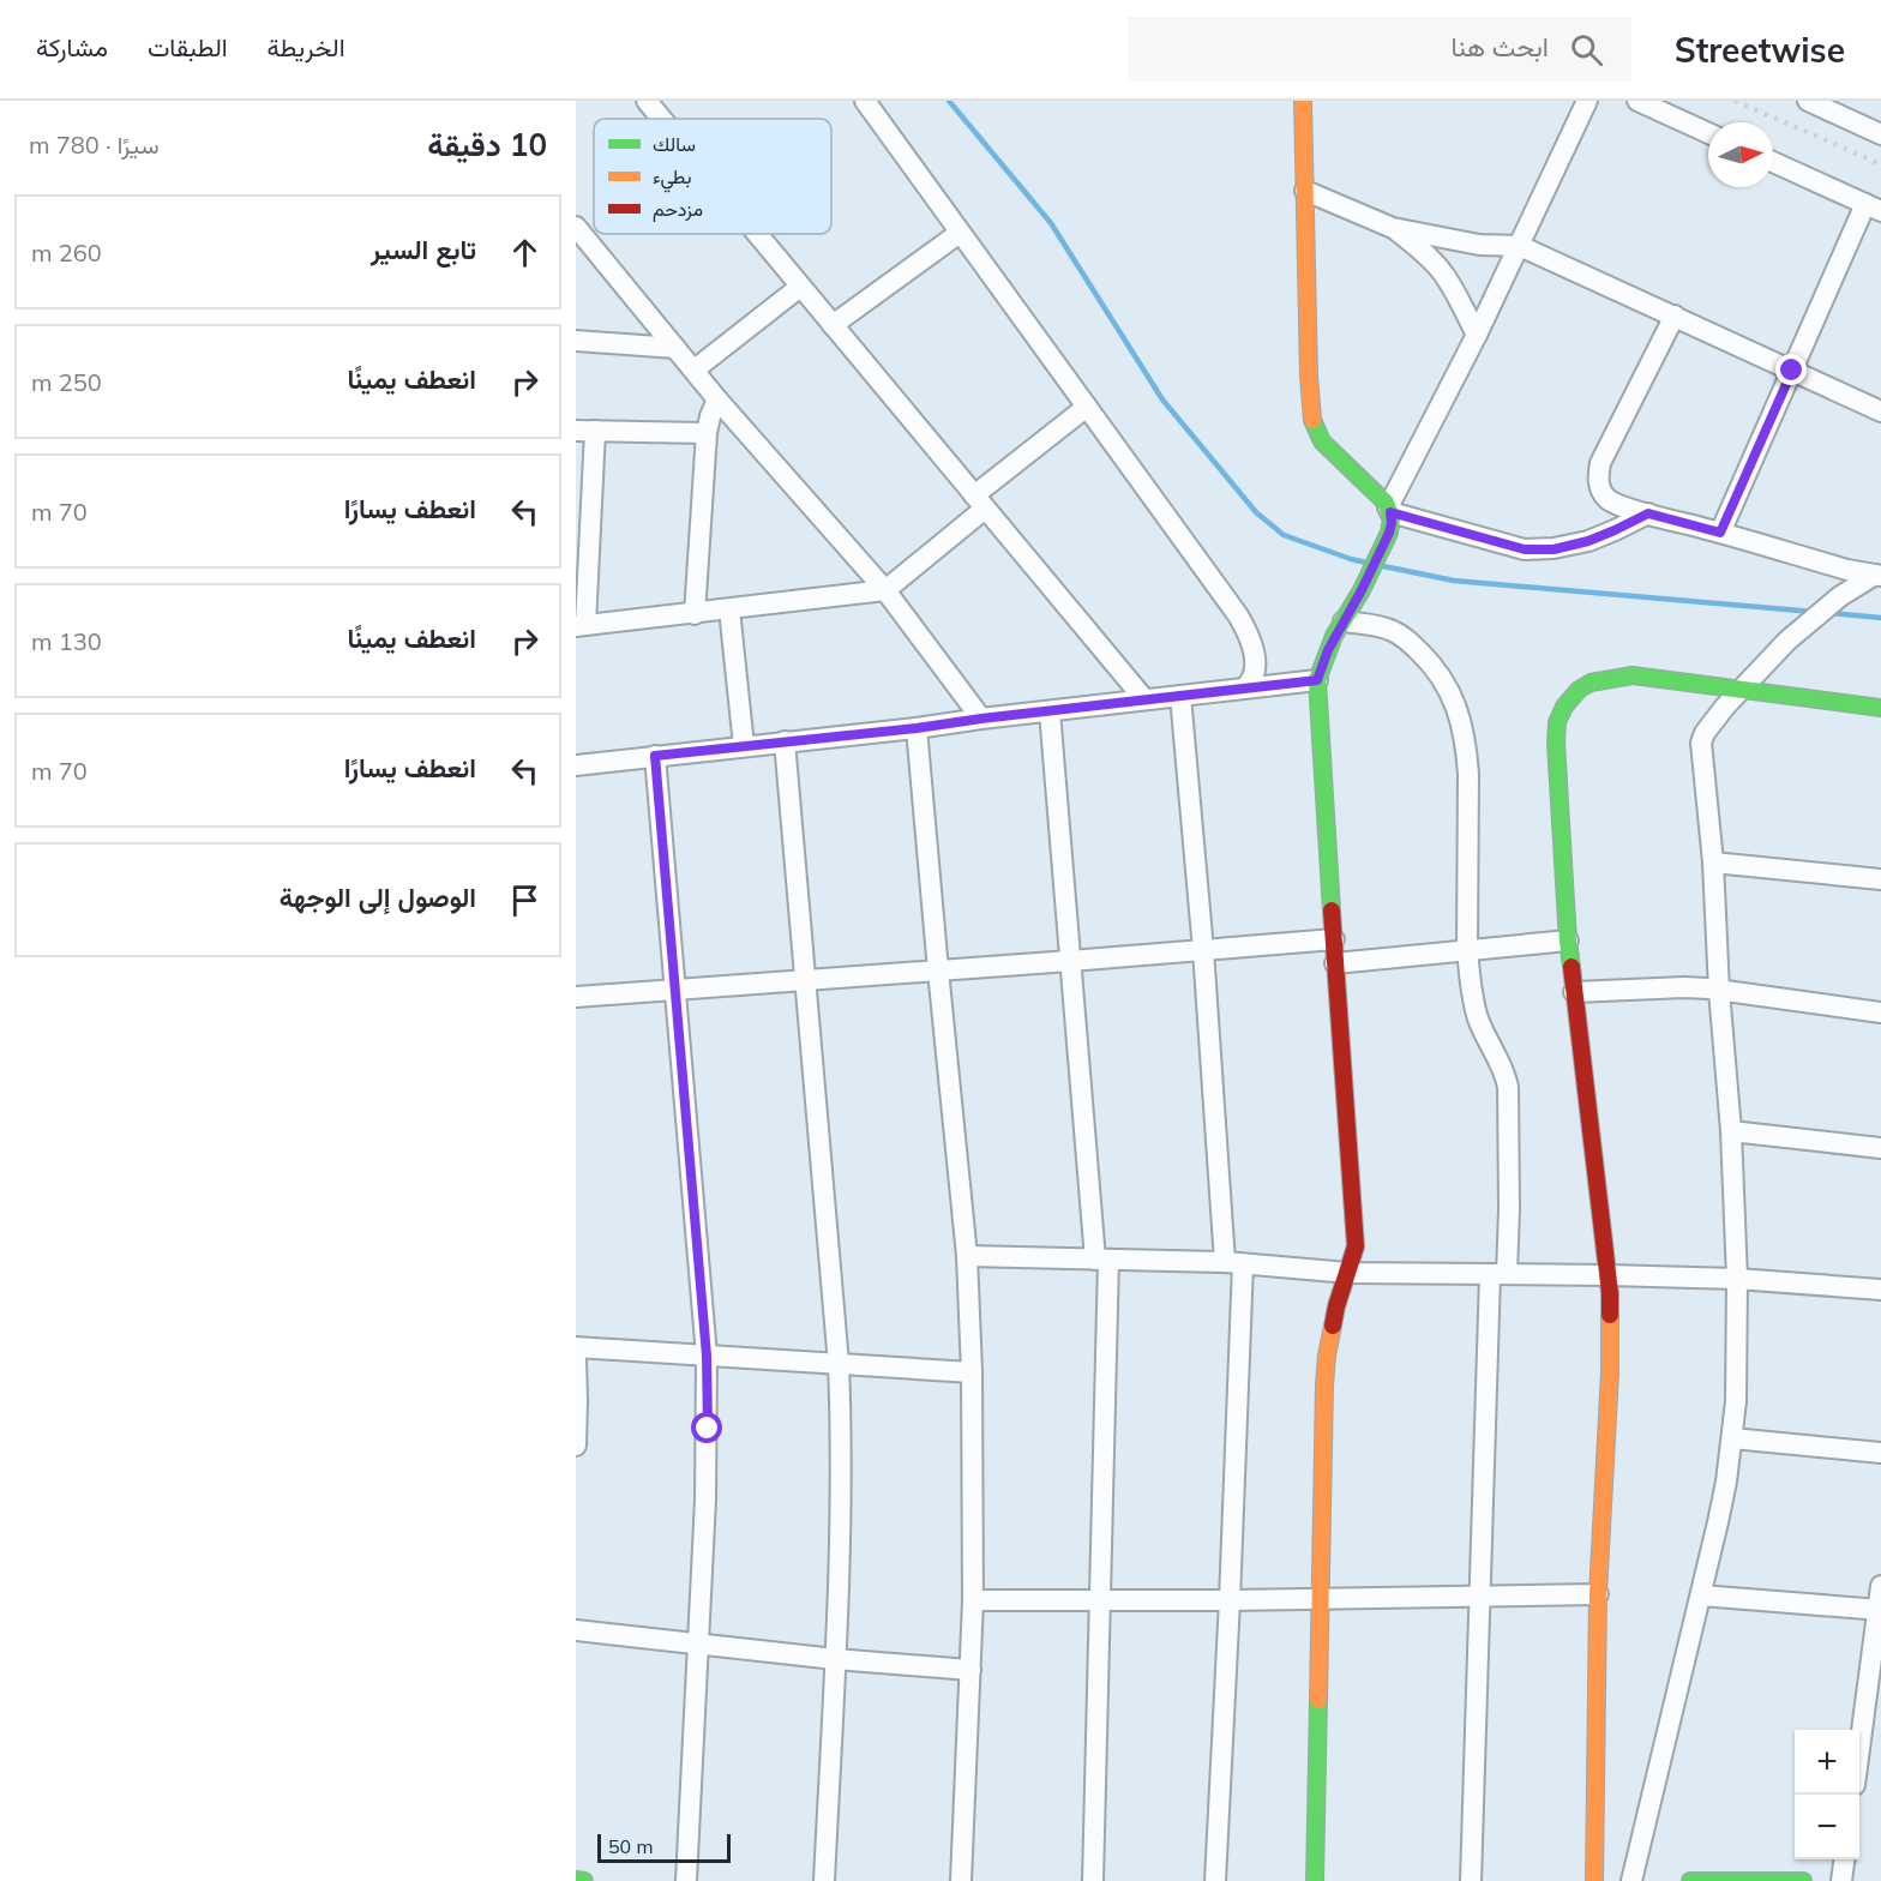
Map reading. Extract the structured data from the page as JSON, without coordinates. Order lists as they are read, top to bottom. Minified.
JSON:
{"legend":["سالك","بطيء","مزدحم"],"scale_bar":"50 m","north":"right","page":{"header":"Streetwise","search":"ابحث هنا","nav":["الخريطة","الطبقات","مشاركة"],"heading":["10 دقيقة","سيرًا · 780 m"],"list":[["تابع السير","260 m"],["انعطف يمينًا","250 m"],["انعطف يسارًا","70 m"],["انعطف يمينًا","130 m"],["انعطف يسارًا","70 m"],"الوصول إلى الوجهة"],"map_buttons":["+","−"],"scale":"50 m"}}
